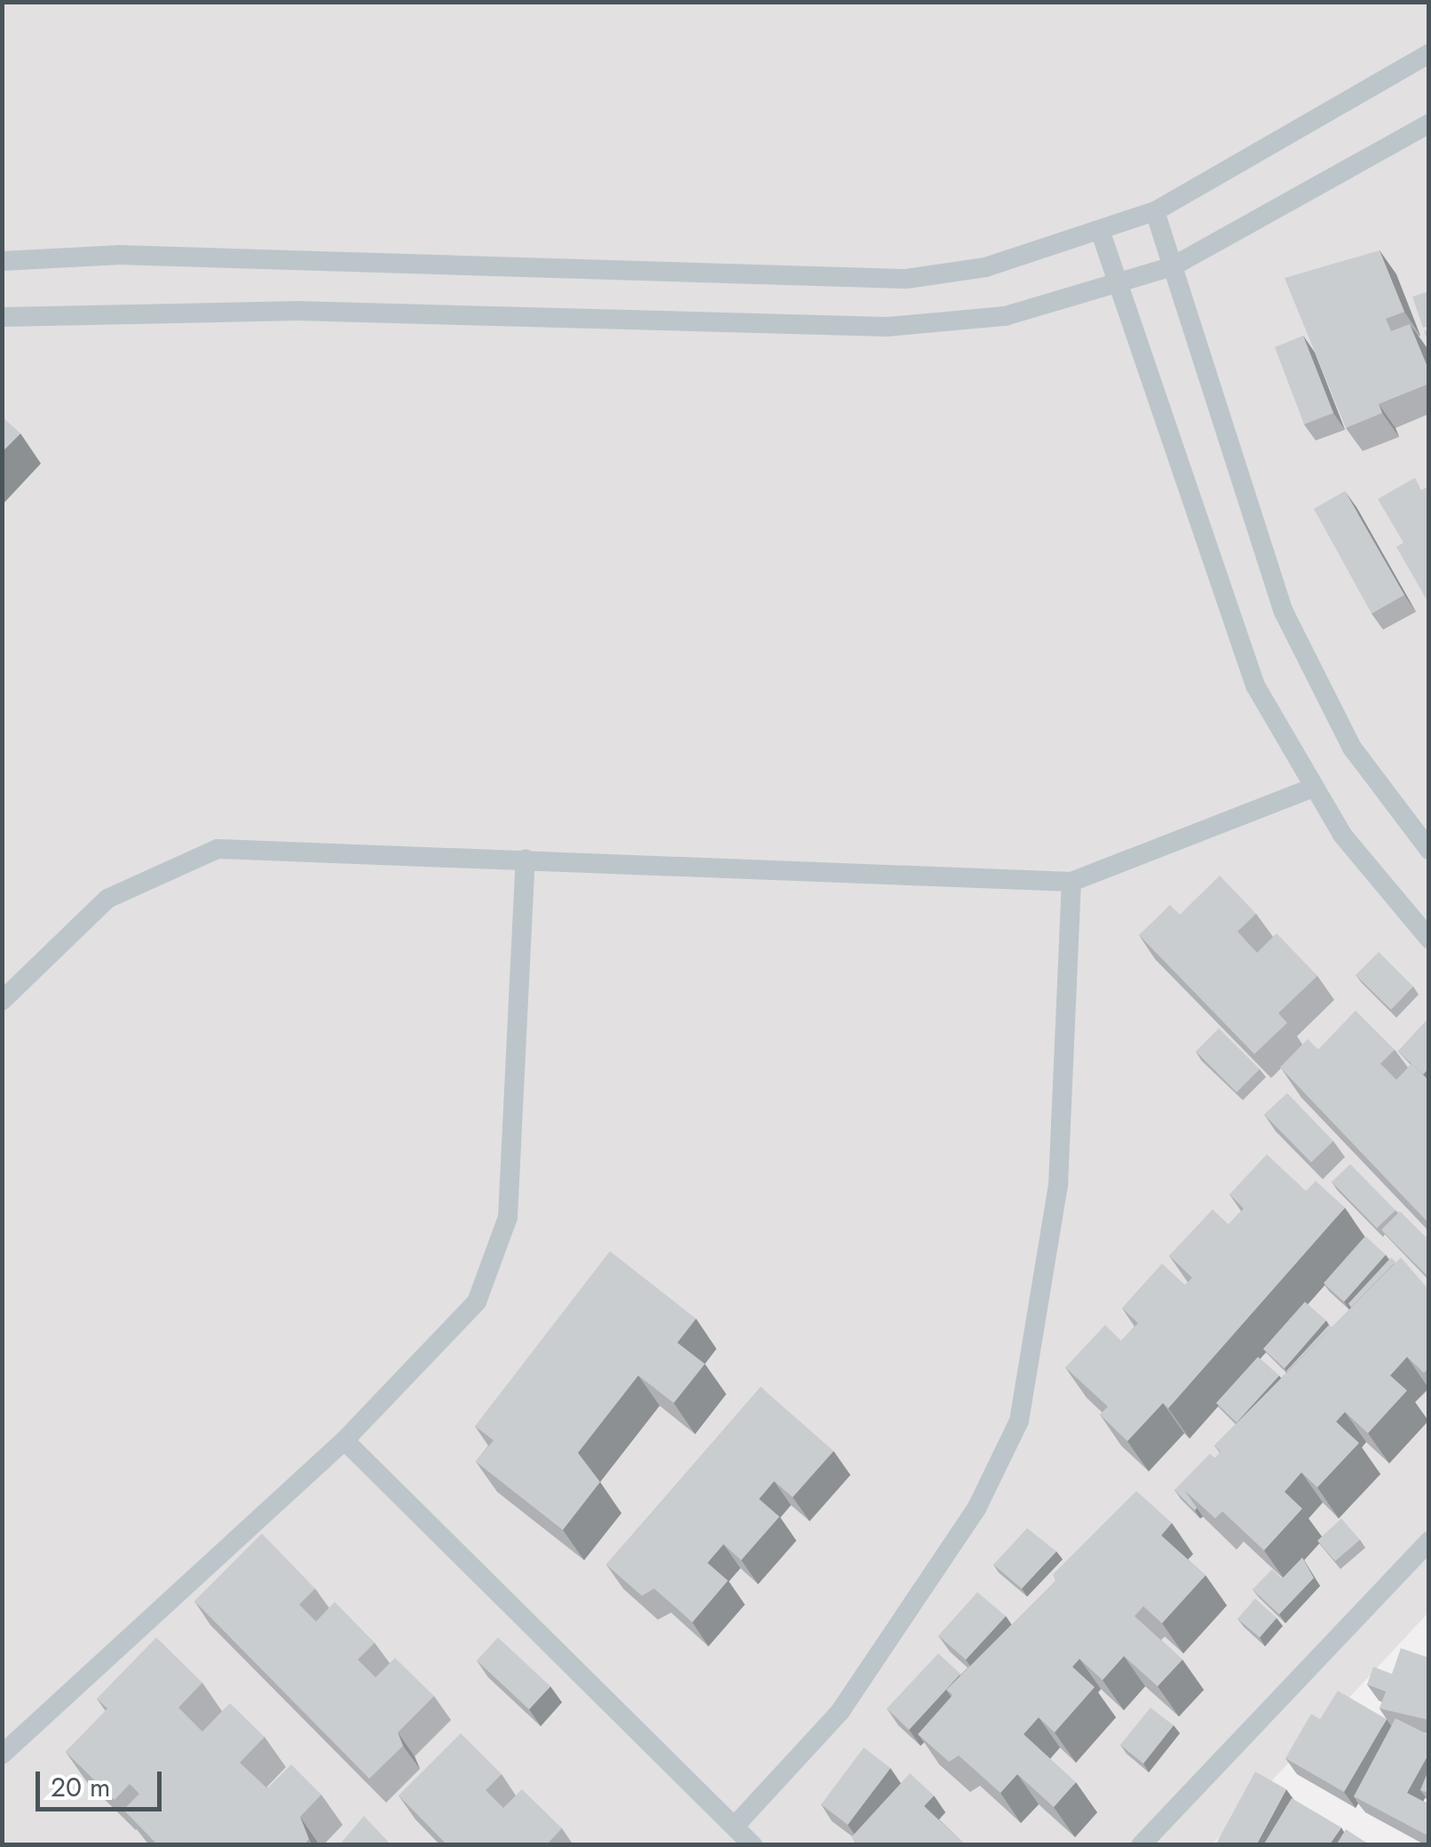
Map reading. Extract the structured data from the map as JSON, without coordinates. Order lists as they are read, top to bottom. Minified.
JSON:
{"scale_bar":"20 m"}
